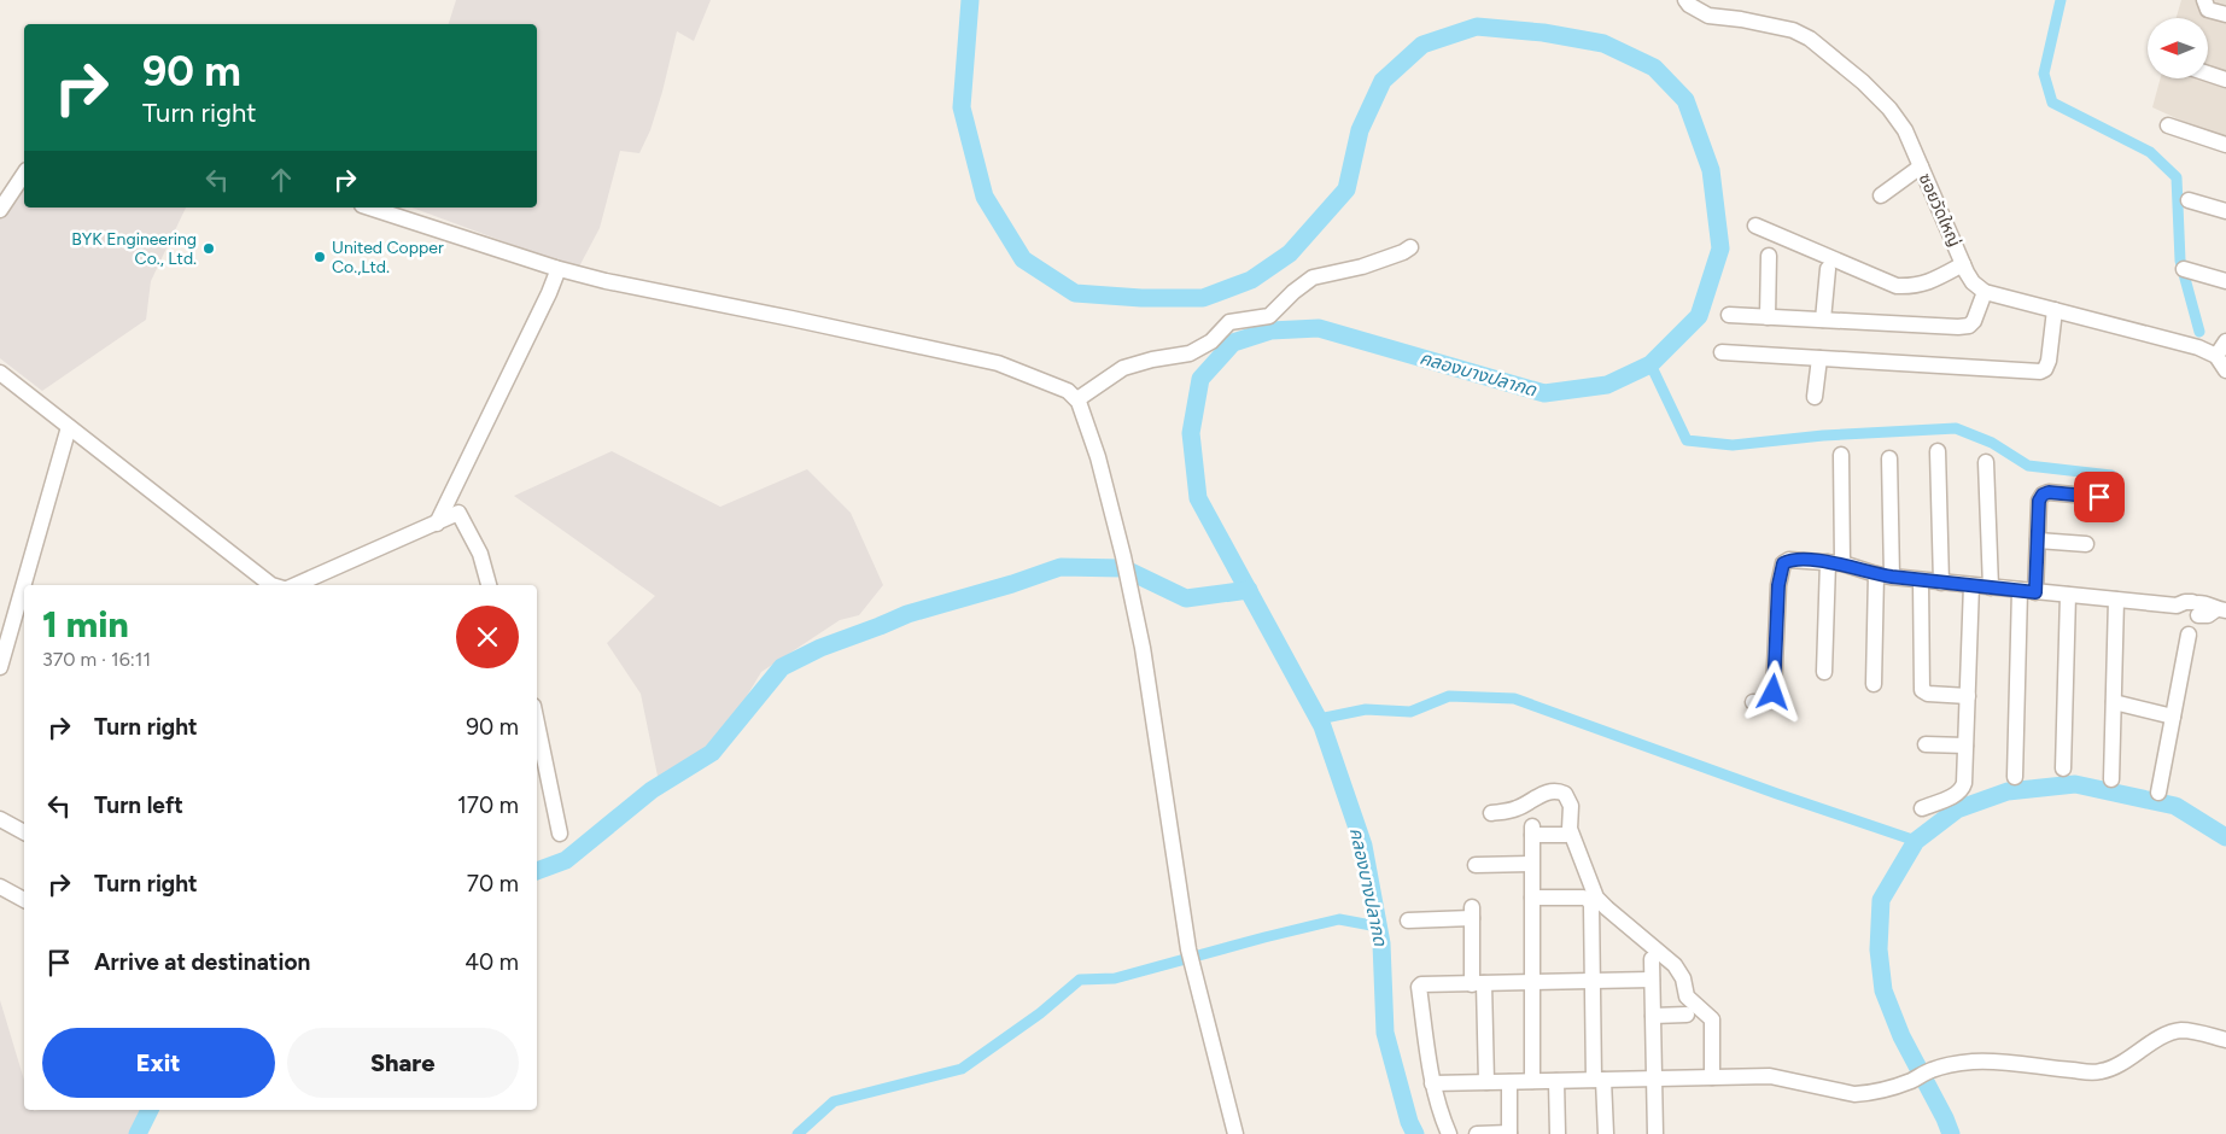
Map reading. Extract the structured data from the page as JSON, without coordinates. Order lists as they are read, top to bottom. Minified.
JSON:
{"streets":{"street":["ซอยวัดใหญ่"]},"water":["คลองบางปลากด"],"places":["BYK Engineering Co., Ltd.","United Copper Co.,Ltd."],"north":"left","page":{"turn":["90 m","Turn right"],"heading":["1 min","370 m · 16:11"],"list":[{"name":"Turn right","value":"90 m"},{"name":"Turn left","value":"170 m"},{"name":"Turn right","value":"70 m"},{"name":"Arrive at destination","value":"40 m"}],"buttons":["Exit","Share"]}}
